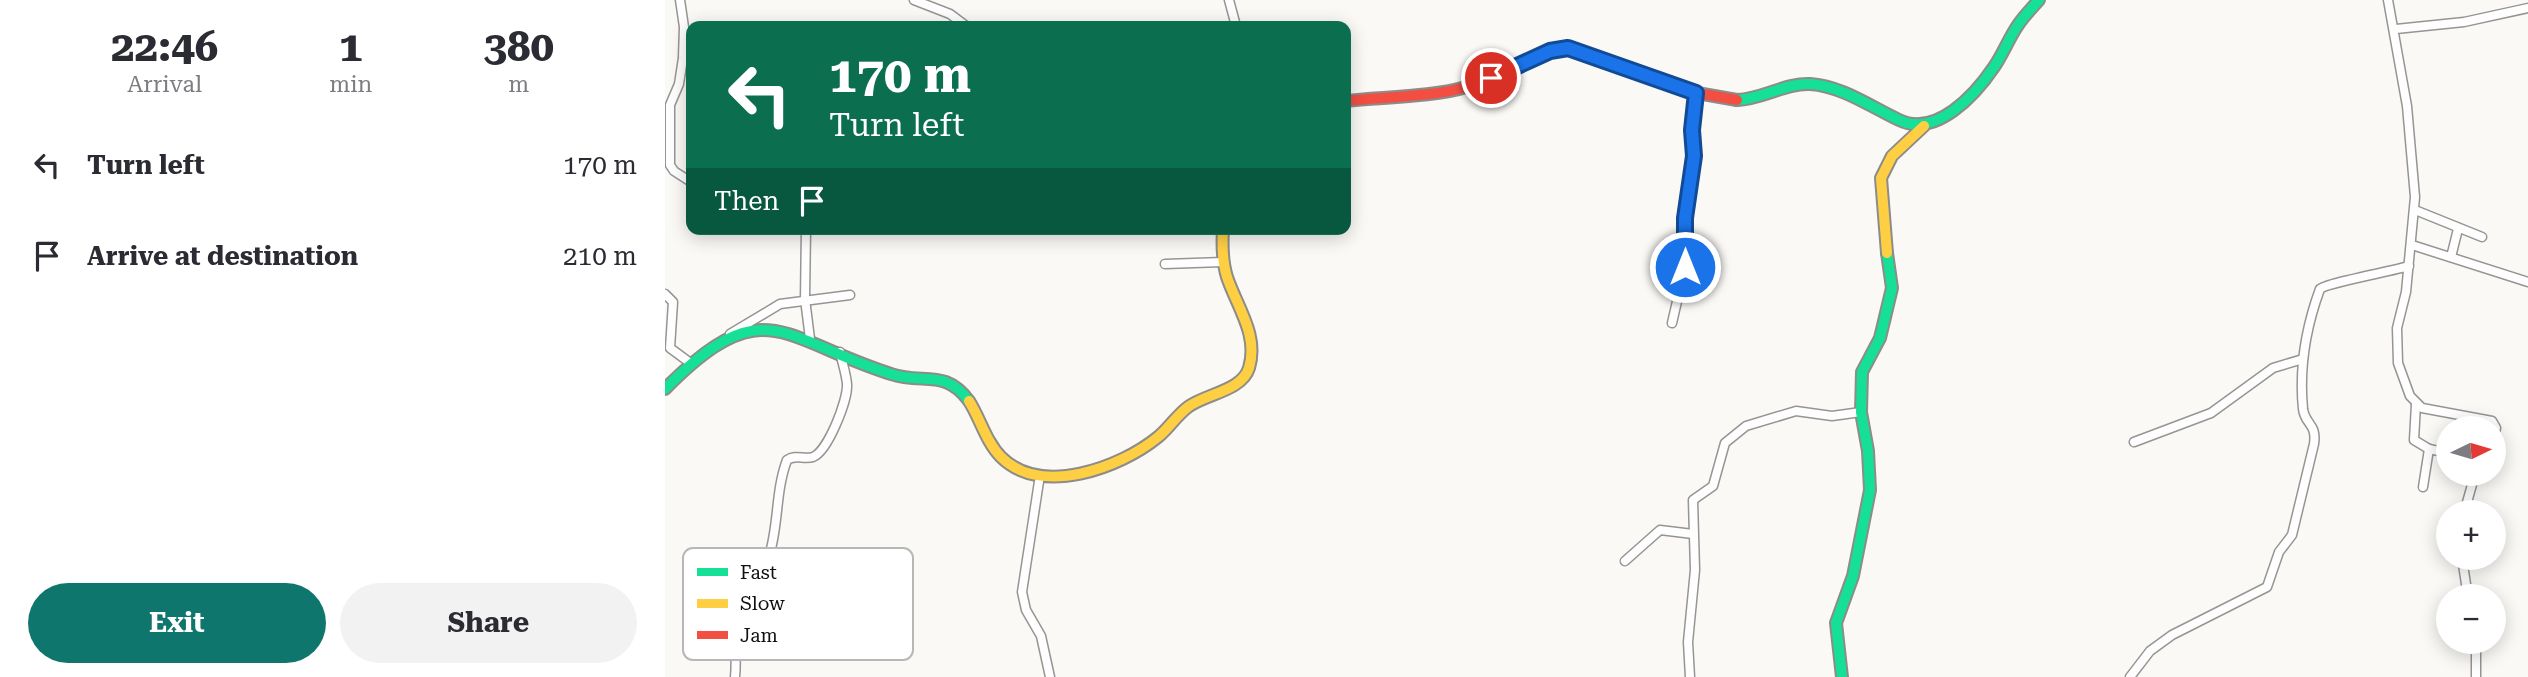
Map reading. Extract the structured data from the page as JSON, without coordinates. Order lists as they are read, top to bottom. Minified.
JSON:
{"legend":["Fast","Slow","Jam"],"north":"right","page":{"eta":["22:46","Arrival","1","min","380","m"],"turn":["170 m","Turn left"],"list":[{"name":"Turn left","value":"170 m"},{"name":"Arrive at destination","value":"210 m"}],"then":"Then","map_buttons":["+","−"],"buttons":["Exit","Share"]}}
